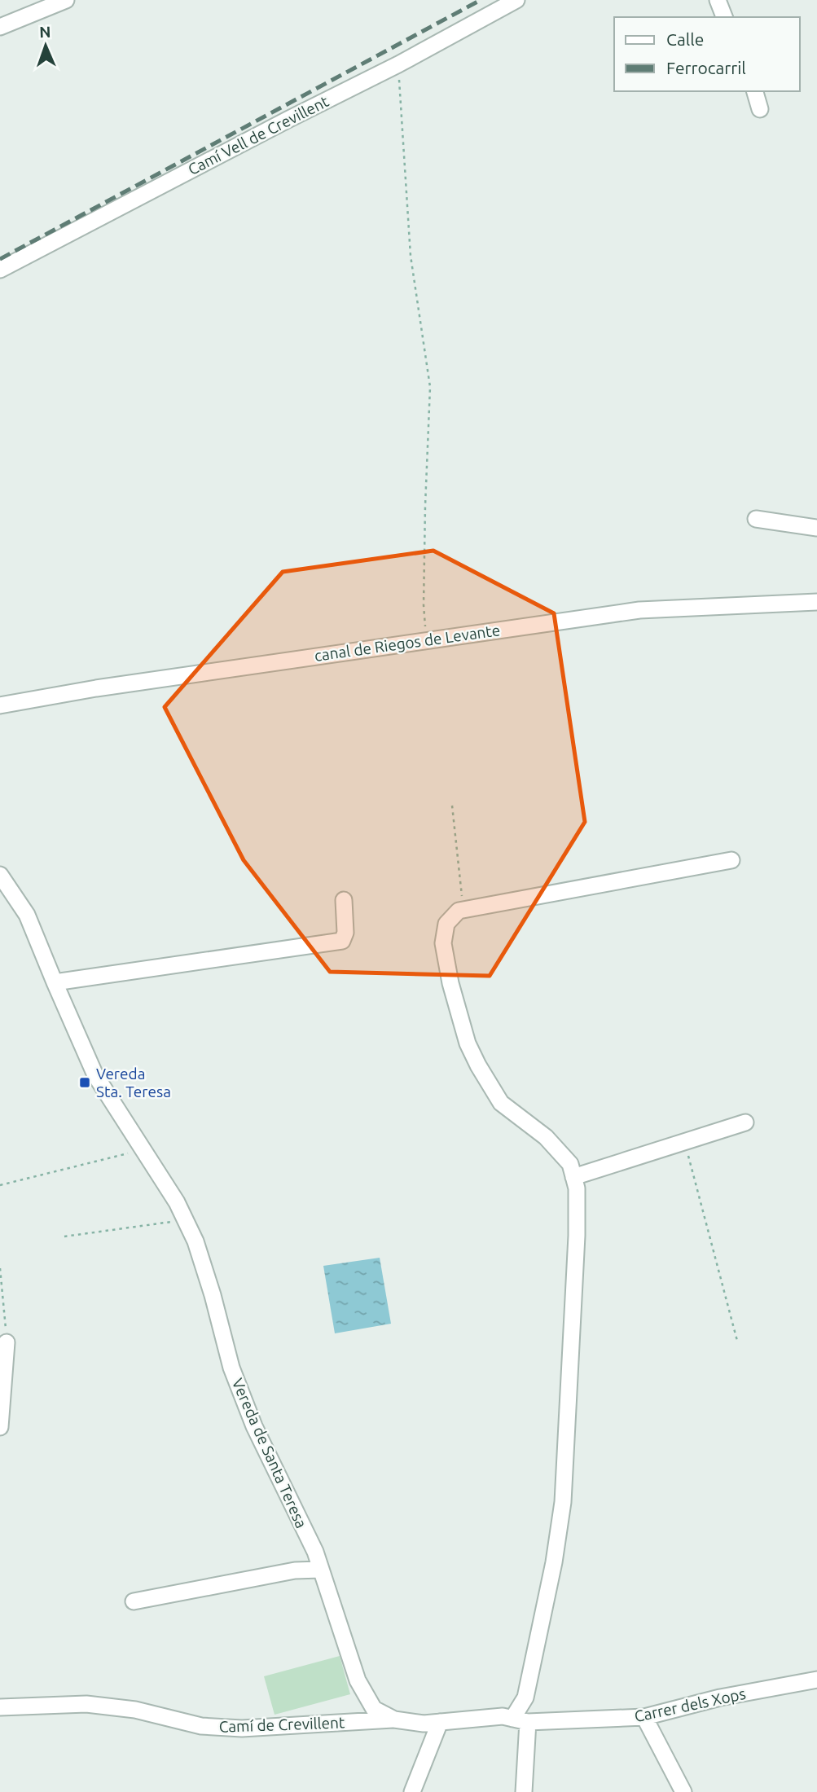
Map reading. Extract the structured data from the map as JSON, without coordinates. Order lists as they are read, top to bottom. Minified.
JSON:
{"streets":{"street":["Camí Vell de Crevillent","canal de Riegos de Levante","Vereda de Santa Teresa","Carrer dels Xops","Camí de Crevillent"]},"crossings":[["Vereda de Santa Teresa","Carrer dels Xops"],["Vereda de Santa Teresa","Camí de Crevillent"]],"places":{"transit":["Vereda Sta. Teresa"]},"legend":["Calle","Ferrocarril"],"north":"top"}
